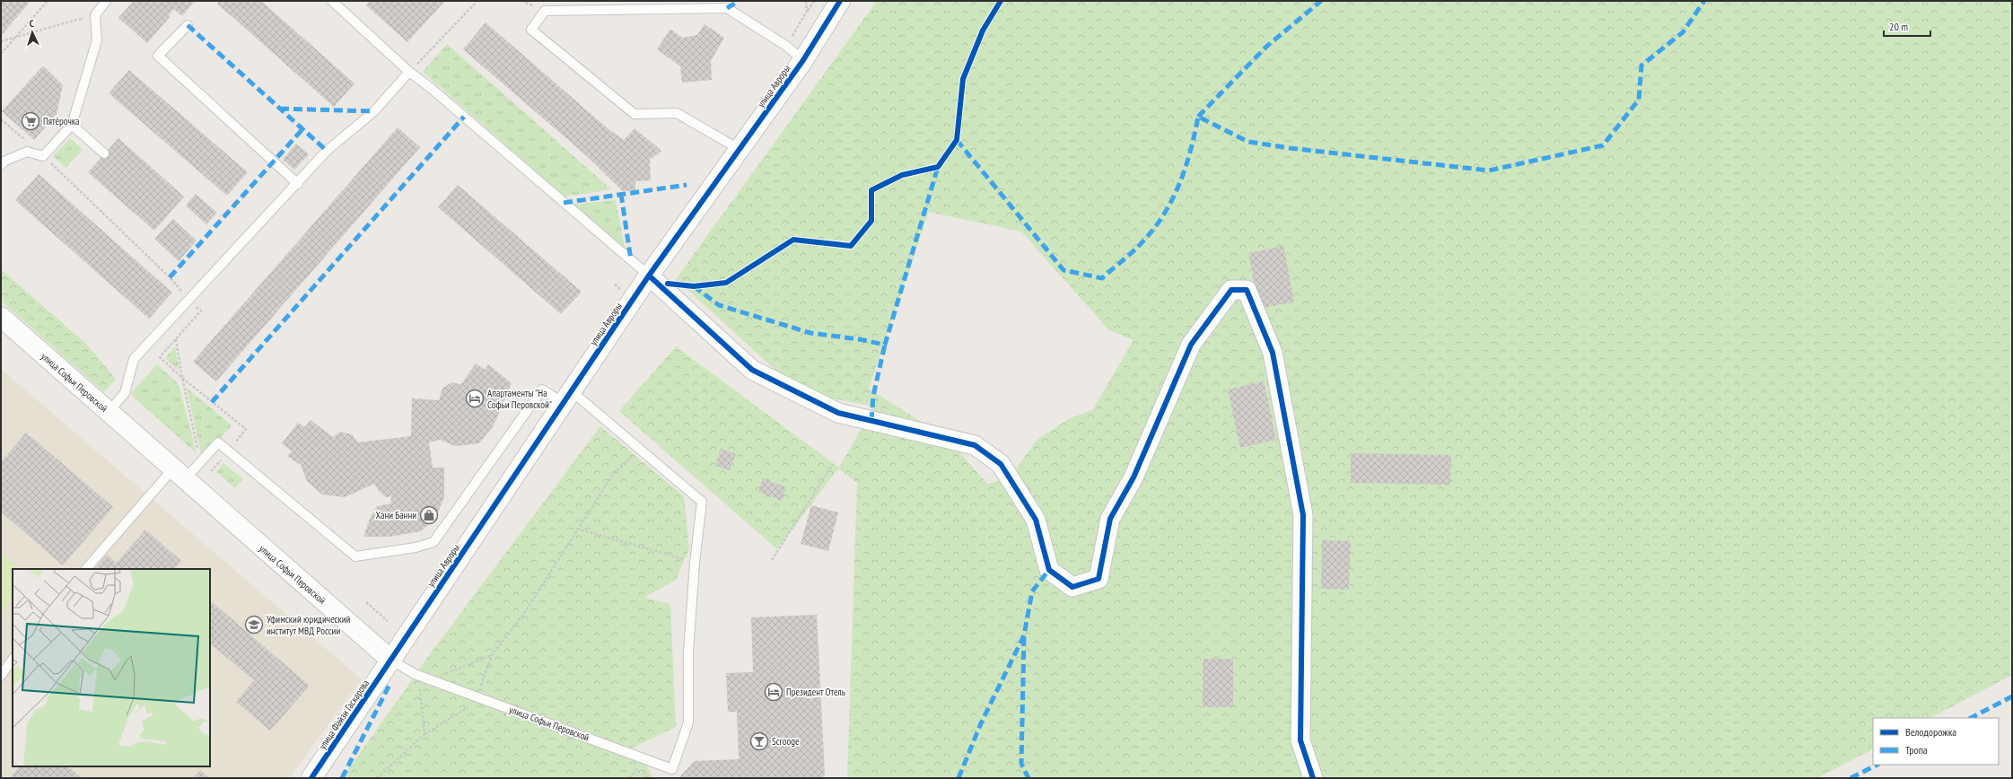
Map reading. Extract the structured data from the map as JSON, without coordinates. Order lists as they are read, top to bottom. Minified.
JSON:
{"streets":{"street":["улица Авроры","улица Софьи Перовской","улица Файзи Гаскарова"]},"crossings":[["улица Авроры","улица Софьи Перовской"],["улица Авроры","улица Файзи Гаскарова"],["улица Софьи Перовской","улица Файзи Гаскарова"]],"places":{"supermarket":["Пятёрочка"],"hotel":["Апартаменты \"На Софьи Перовской\"","Президент Отель"],"shop":["Хани Банни"],"school or university":["Уфимский юридический институт МВД России"],"bar":["Scrooge"]},"legend":["Велодорожка","Тропа"],"scale_bar":"20 m","north":"top"}
